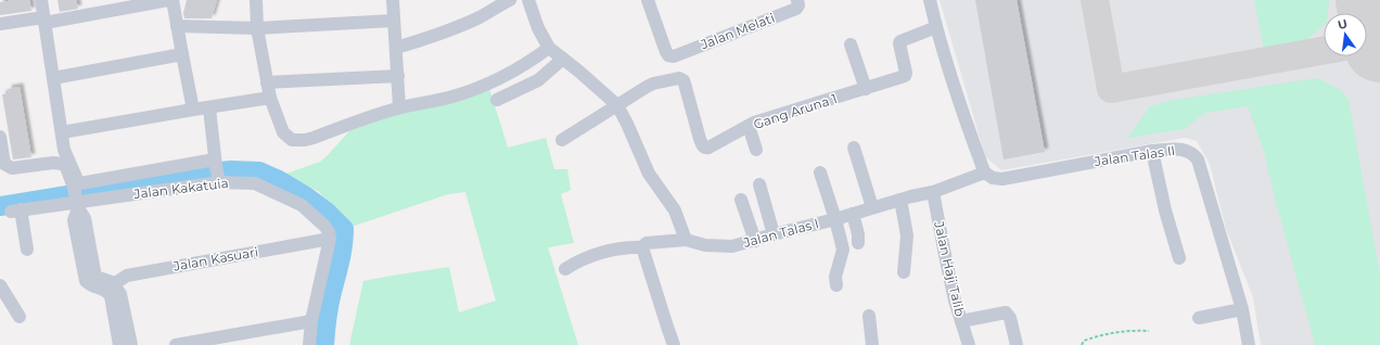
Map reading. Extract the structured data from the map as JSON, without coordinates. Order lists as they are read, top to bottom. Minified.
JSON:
{"streets":{"street":["Jalan Melati","Gang Aruna 1","Jalan Talas II","Jalan Kakatuia","Jalan Talas I","Jalan Kasuari","Jalan Haji Talib"]},"crossings":[["Jalan Talas II","Jalan Talas I"],["Jalan Kakatuia","Jalan Kasuari"],["Jalan Talas I","Jalan Haji Talib"]],"north":"top"}
